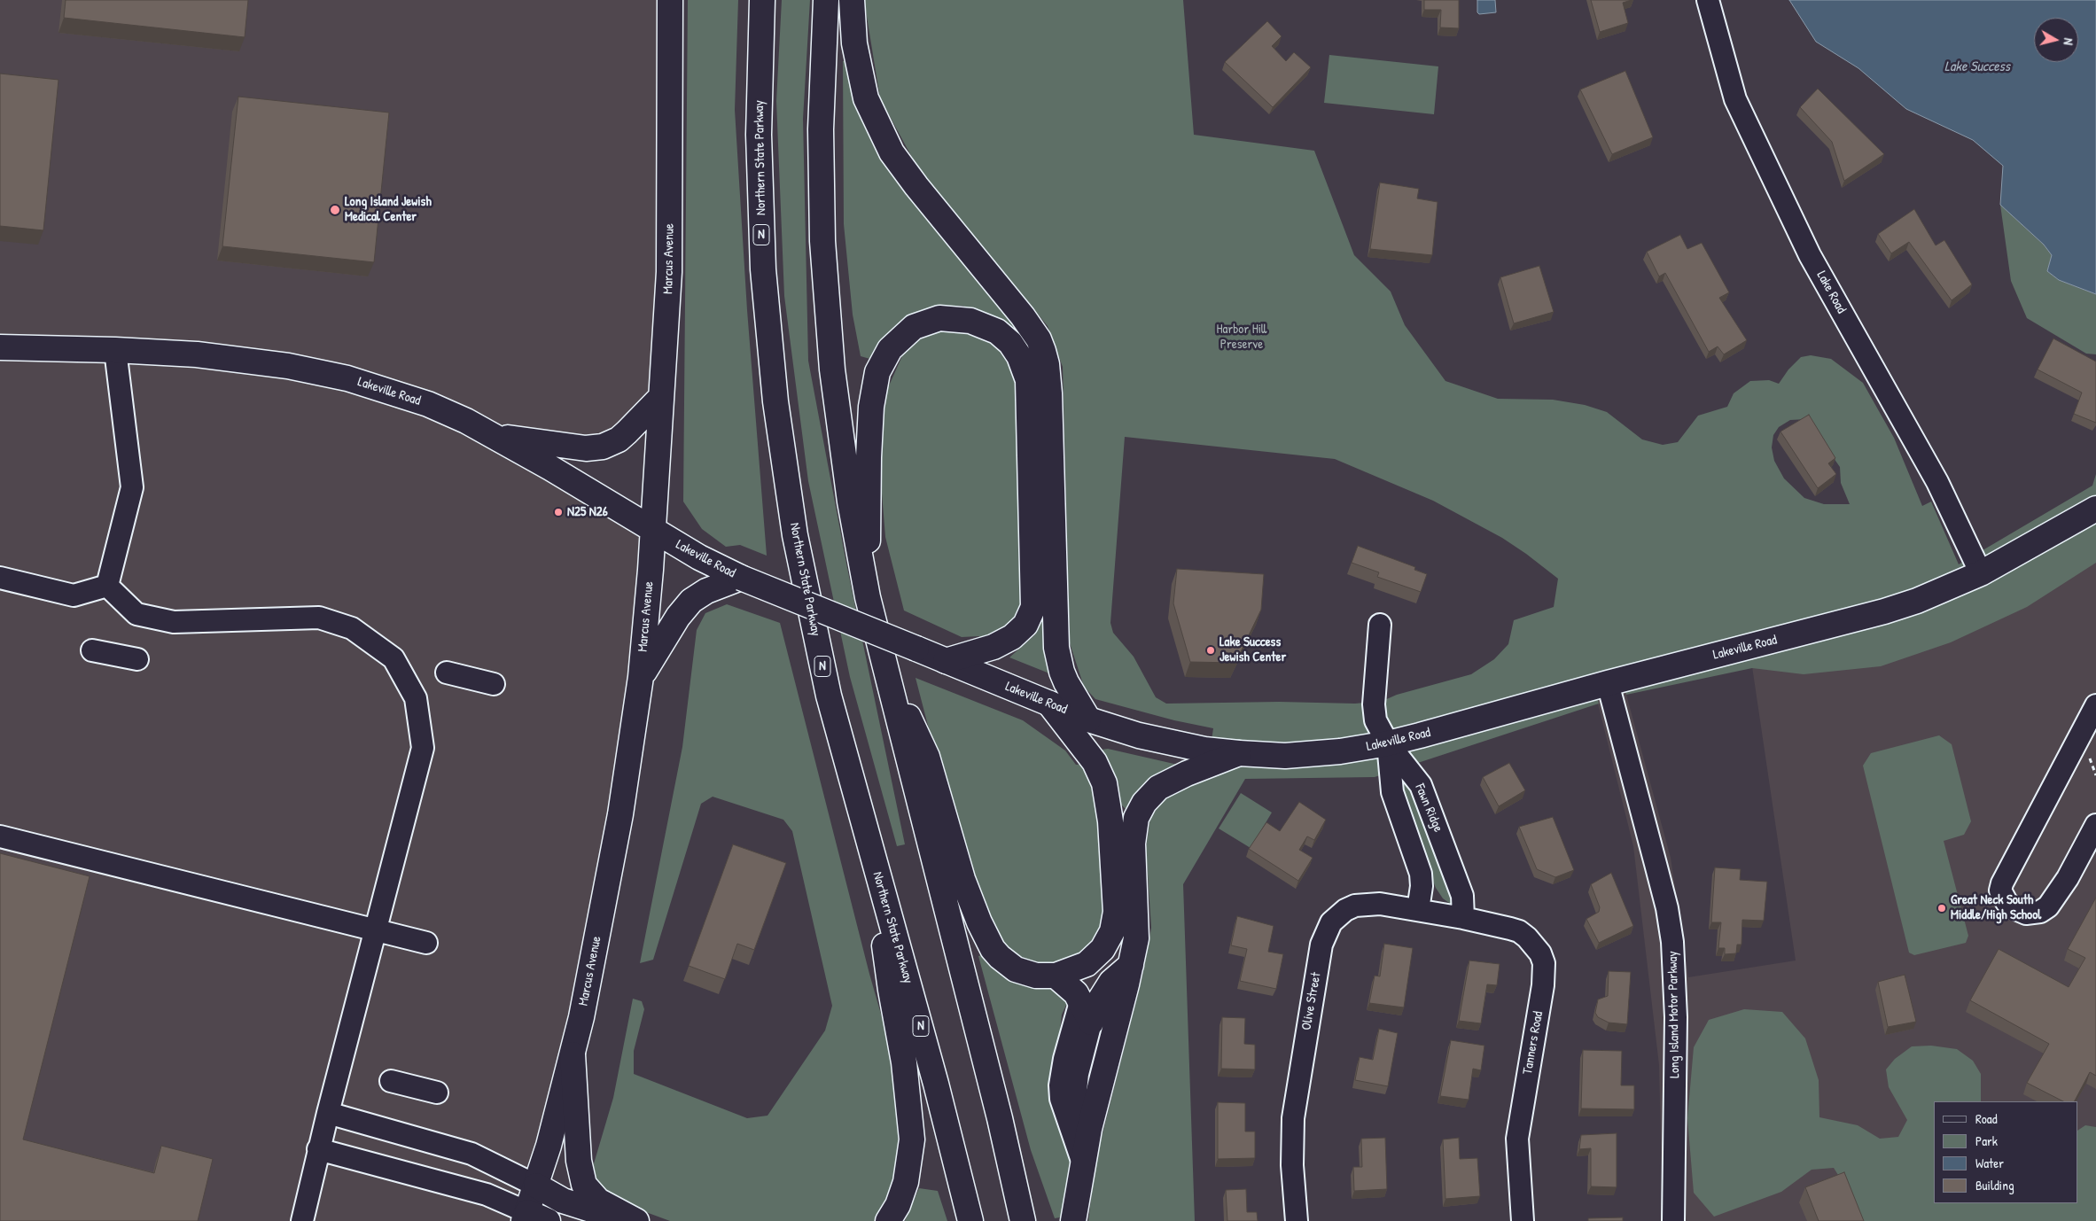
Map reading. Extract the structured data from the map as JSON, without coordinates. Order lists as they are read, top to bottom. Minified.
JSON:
{"streets":{"main road":["Northern State Parkway","N","Marcus Avenue","Lakeville Road"],"street":["Lake Road","Fawn Ridge","Olive Street","Long Island Motor Parkway","Tanners Road"]},"crossings":[["Marcus Avenue","Lakeville Road"],["Lake Road","Lakeville Road"],["Lakeville Road","Fawn Ridge"],["Lakeville Road","Long Island Motor Parkway"],["Fawn Ridge","Olive Street"],["Fawn Ridge","Tanners Road"],["Olive Street","Tanners Road"]],"water":["Lake Success"],"parks":["Harbor Hill Preserve"],"places":["Long Island Jewish Medical Center","N25 N26","Lake Success Jewish Center","Great Neck South Middle/High School"],"legend":["Road","Park","Water","Building"],"north":"right"}
